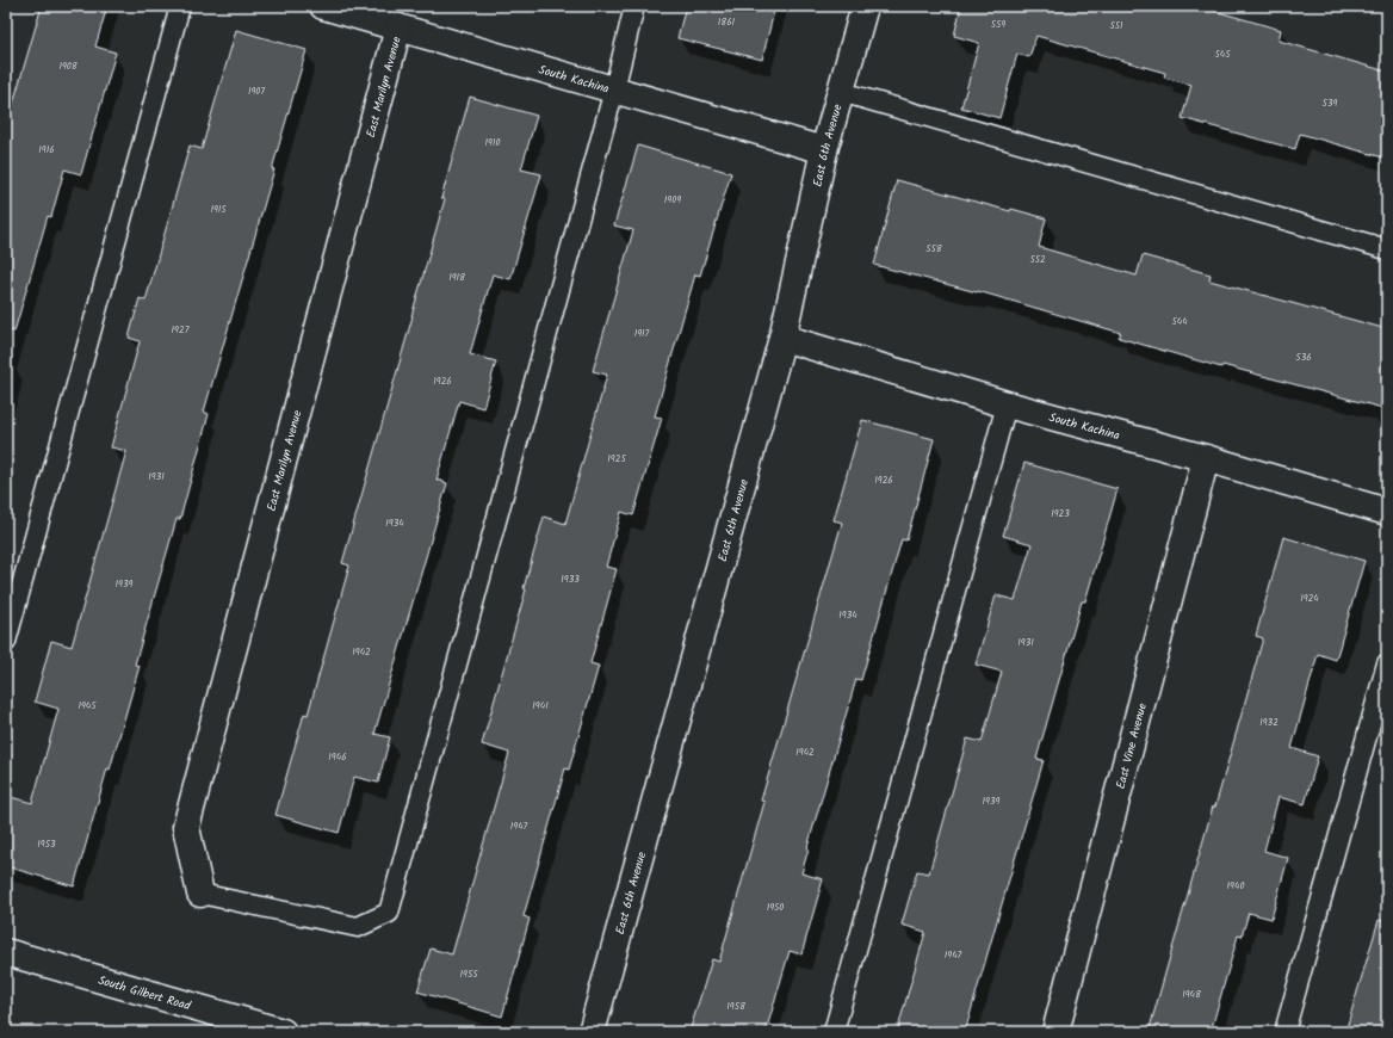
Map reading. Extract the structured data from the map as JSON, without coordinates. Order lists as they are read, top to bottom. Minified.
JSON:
{"streets":{"street":["South Kachina","East Marilyn Avenue","East 6th Avenue","East Vine Avenue","South Gilbert Road"]},"crossings":[["South Kachina","East Marilyn Avenue"],["South Kachina","East 6th Avenue"],["South Kachina","East Vine Avenue"]],"house_numbers":["1861","559","551","545","1908","1907","539","1910","1916","1909","1915","558","552","1918","544","1927","1917","536","1926","1925","1931","1926","1923","1934","1933","1939","1924","1934","1931","1942","1945","1941","1932","1942","1946","1939","1947","1953","1940","1950","1947","1955","1948","1958"]}
